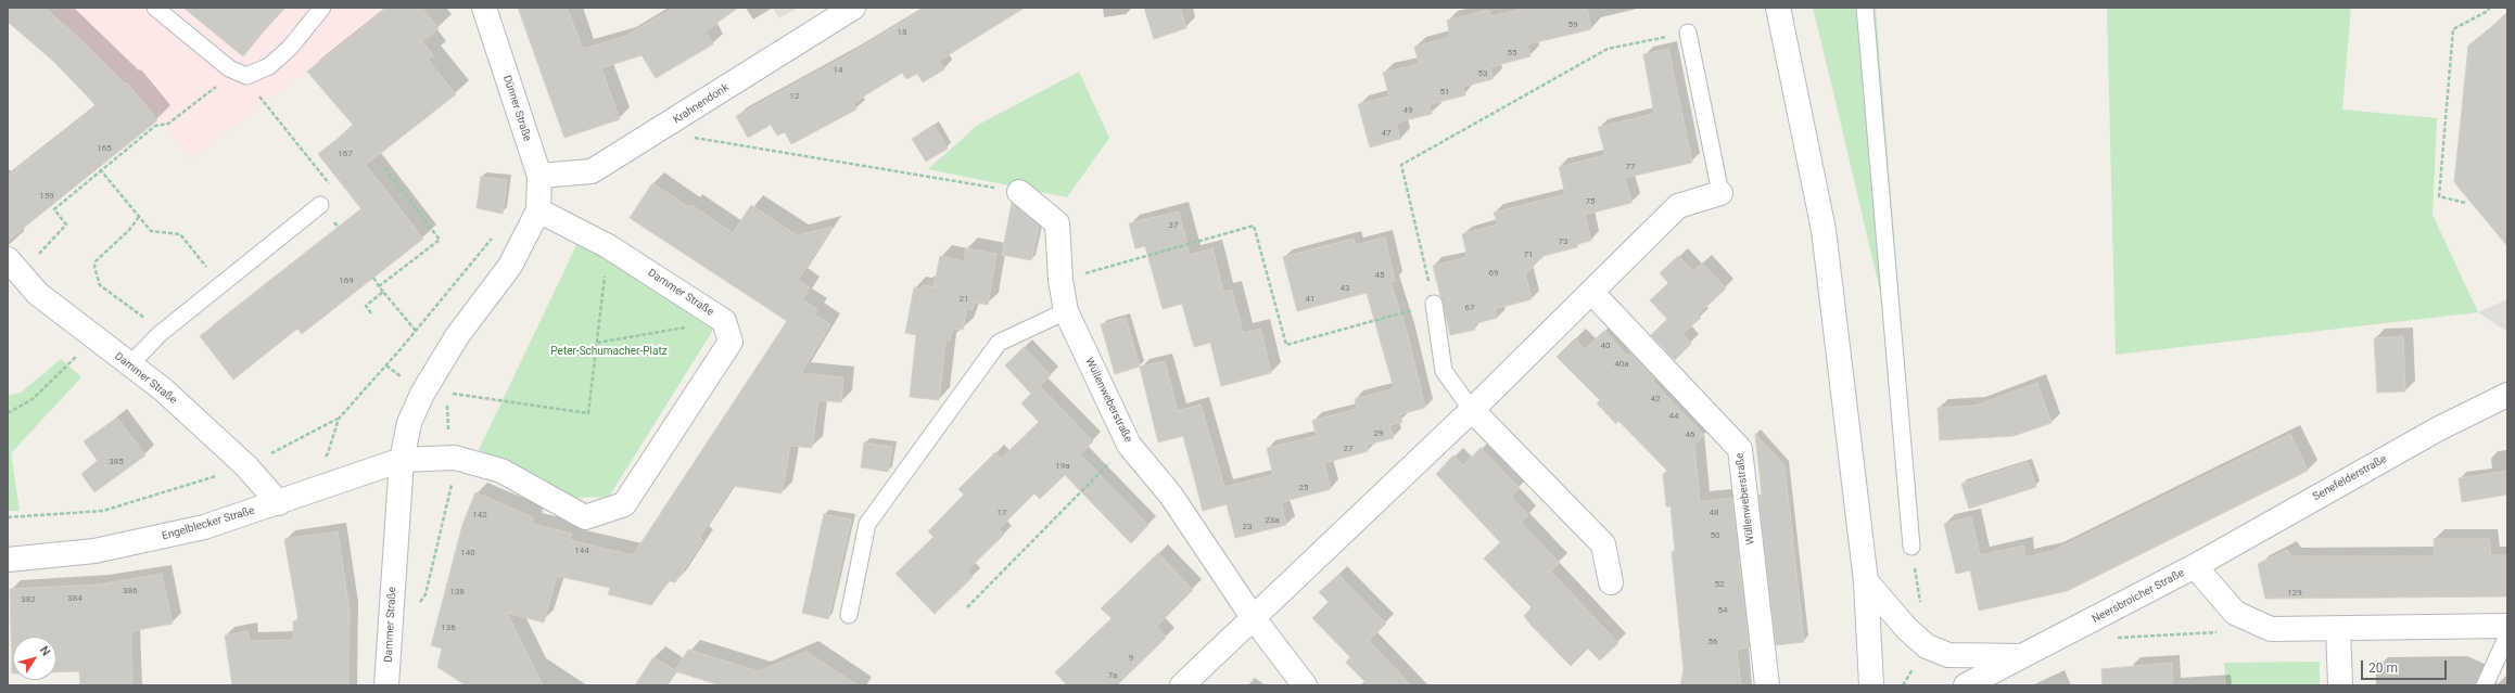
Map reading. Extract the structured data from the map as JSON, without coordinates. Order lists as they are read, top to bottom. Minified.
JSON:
{"streets":{"street":["Krahnendonk","Dünner Straße","Dammer Straße","Wüllenweberstraße","Senefelderstraße","Engelblecker Straße","Neersbroicher Straße"]},"crossings":[["Krahnendonk","Dünner Straße"],["Dünner Straße","Dammer Straße"],["Dammer Straße","Engelblecker Straße"],["Senefelderstraße","Neersbroicher Straße"]],"parks":["Peter-Schumacher-Platz"],"house_numbers":["59","18","55","14","53","51","12","49","47","165","167","77","159","75","37","73","71","69","45","169","43","21","41","67","40","40a","42","44","29","46","27","385","19a","25","17","48","142","23a","23","50","144","140","52","386","138","129","384","382","54","136","56","9","7a"],"scale_bar":"20 m","north":"top right"}
